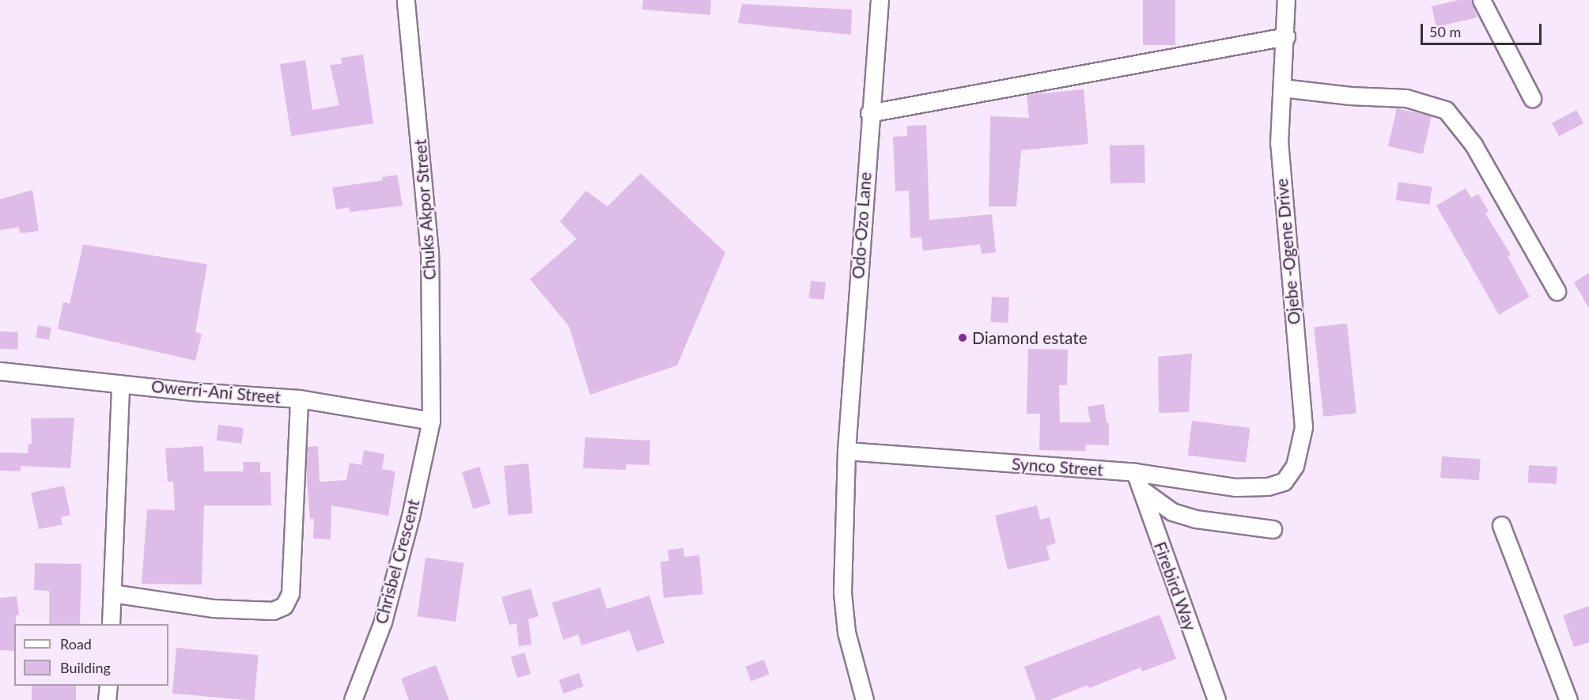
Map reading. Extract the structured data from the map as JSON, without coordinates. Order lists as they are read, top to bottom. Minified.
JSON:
{"streets":{"street":["Chuks Akpor Street","Odo-Ozo Lane","Ojebe -Ogene Drive","Owerri-Ani Street","Synco Street","Chrisbel Crescent","Firebird Way"]},"crossings":[["Chuks Akpor Street","Owerri-Ani Street"],["Chuks Akpor Street","Chrisbel Crescent"],["Odo-Ozo Lane","Synco Street"],["Ojebe -Ogene Drive","Synco Street"],["Owerri-Ani Street","Chrisbel Crescent"],["Synco Street","Firebird Way"]],"places":["Diamond estate"],"legend":["Road","Building"],"scale_bar":"50 m"}
